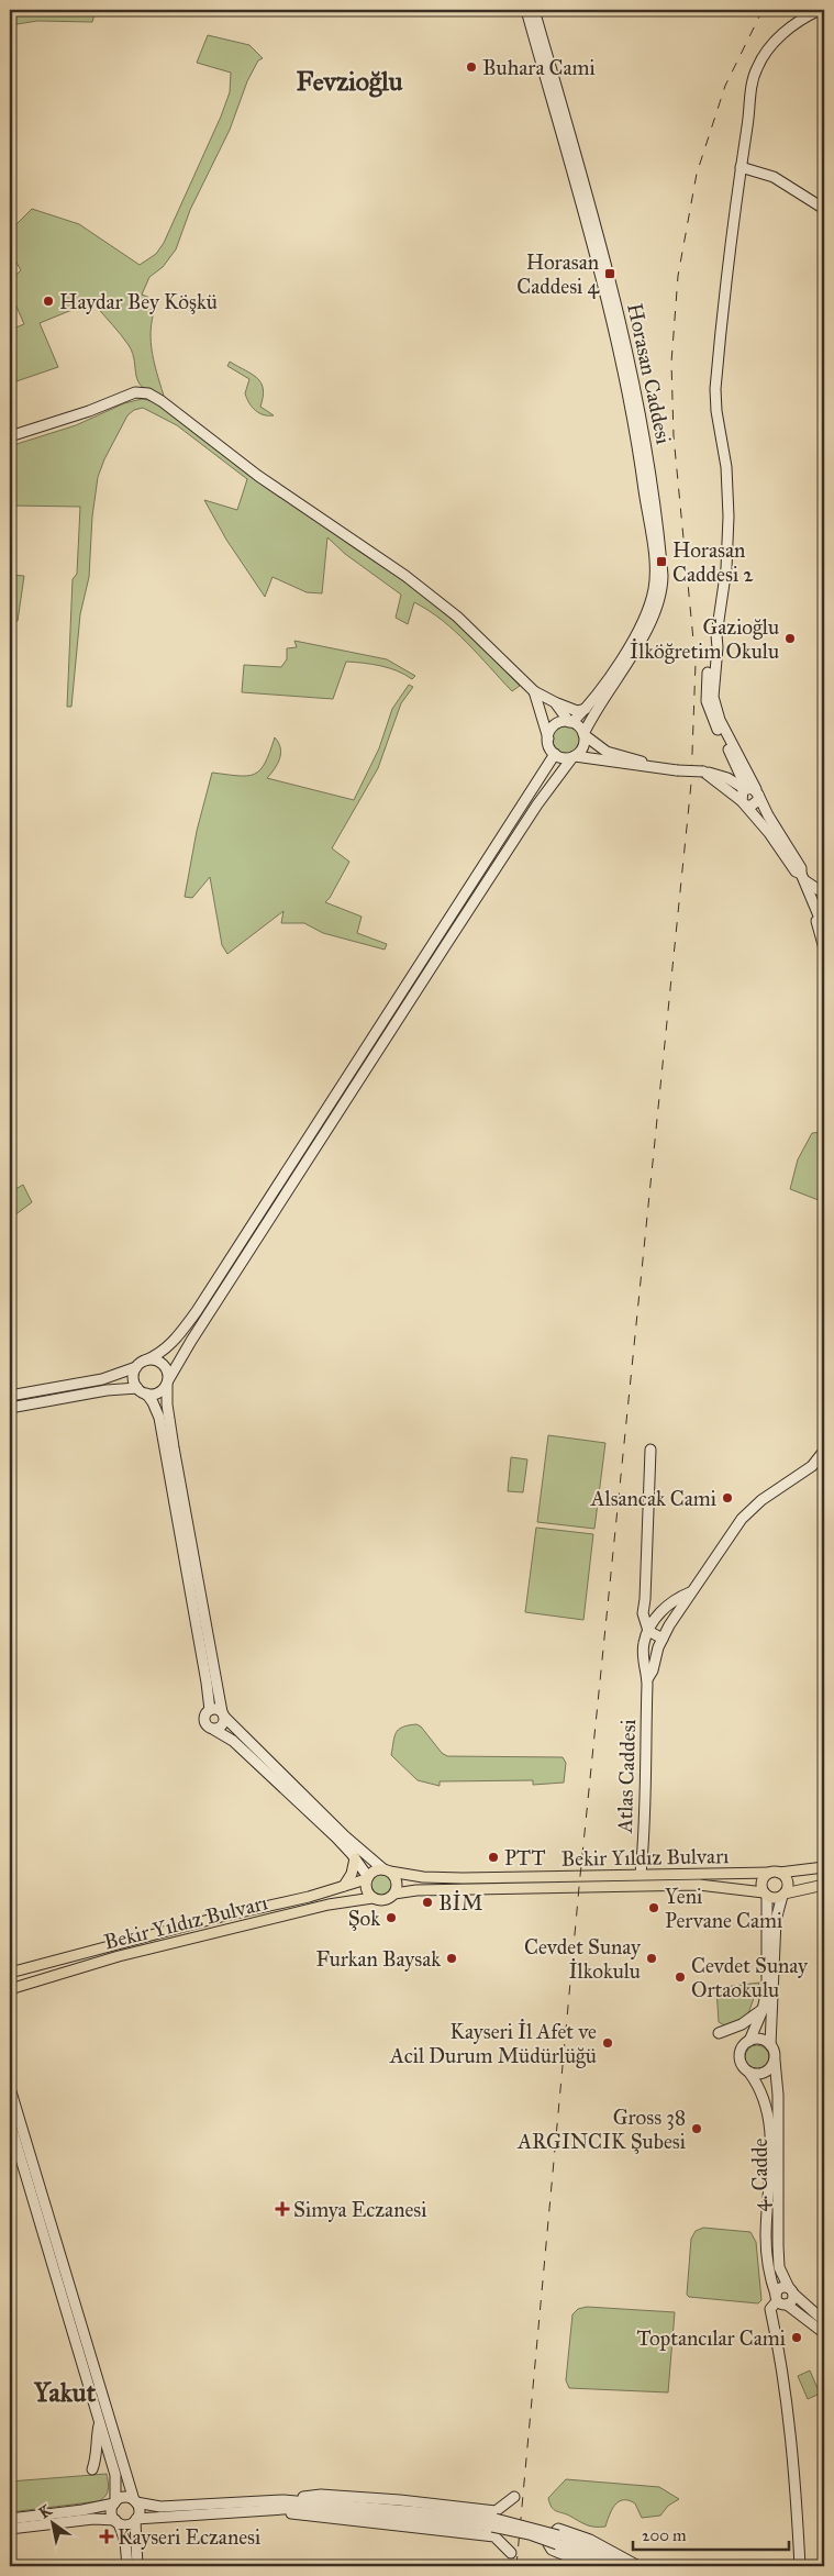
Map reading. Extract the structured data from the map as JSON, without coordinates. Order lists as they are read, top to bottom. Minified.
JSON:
{"streets":{"main road":["Bekir Yıldız Bulvarı"],"street":["Horasan Caddesi","Atlas Caddesi","4. Cadde"]},"crossings":[["Atlas Caddesi","Bekir Yıldız Bulvarı"]],"districts":["Fevzioğlu","Yakut"],"places":{"other":["Buhara Cami","Haydar Bey Köşkü","Gazioğlu İlköğretim Okulu","Alsancak Cami","PTT","BİM","Yeni Pervane Cami","Şok","Furkan Baysak","Cevdet Sunay İlkokulu","Cevdet Sunay Ortaokulu","Kayseri İl Afet ve Acil Durum Müdürlüğü","Gross 38 ARGINCIK Şubesi","Toptancılar Cami"],"transit":["Horasan Caddesi 4","Horasan Caddesi 2"],"health":["Simya Eczanesi","Kayseri Eczanesi"]},"scale_bar":"200 m","north":"top left"}
